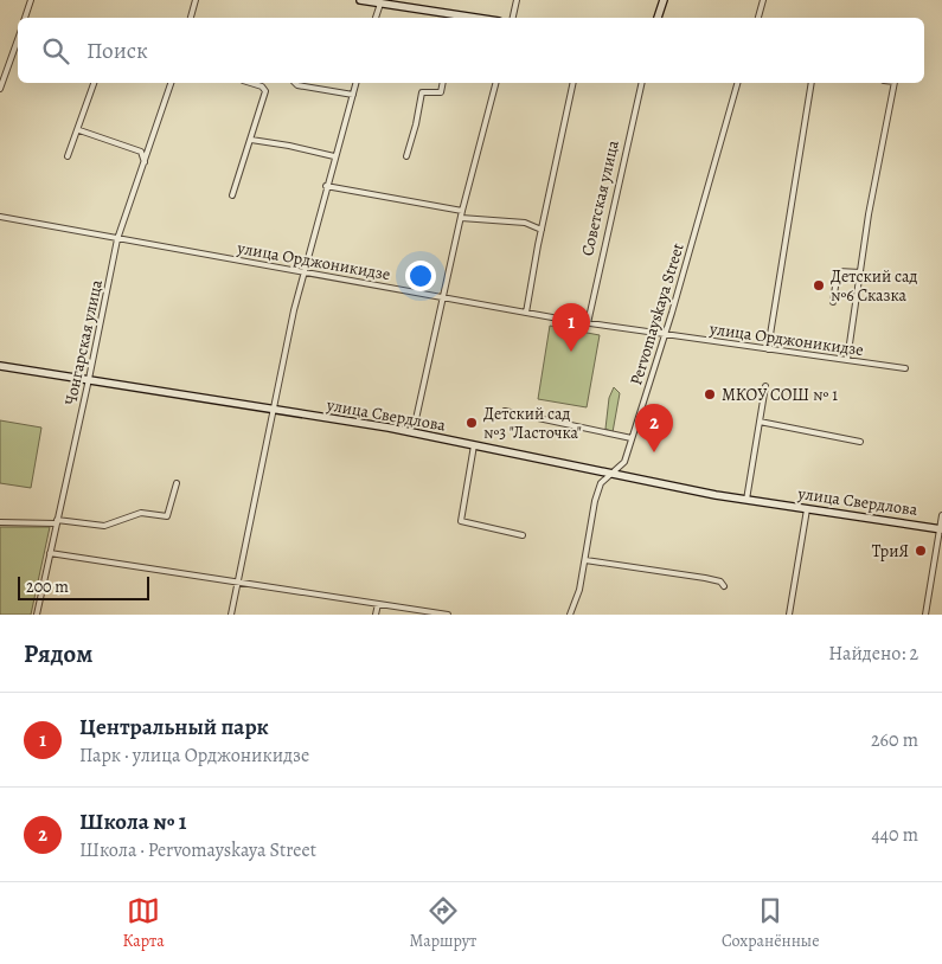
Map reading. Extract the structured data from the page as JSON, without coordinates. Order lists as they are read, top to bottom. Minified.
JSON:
{"streets":{"street":["Советская улица","улица Орджоникидзе","Pervomayskaya Street","Чонгарская улица","улица Свердлова"]},"crossings":[["Советская улица","улица Орджоникидзе"],["улица Орджоникидзе","Pervomayskaya Street"],["улица Орджоникидзе","Чонгарская улица"],["Pervomayskaya Street","улица Свердлова"],["Чонгарская улица","улица Свердлова"]],"places":["Детский сад №6 Сказка","МКОУ СОШ № 1","Детский сад №3 \"Ласточка\"","ТриЯ"],"scale_bar":"200 m","page":{"search":"Поиск","pins":["1","2"],"scale":"200 m","heading":["Рядом","Найдено: 2"],"list":[{"mark":"1","name":"Центральный парк","note":"Парк · улица Орджоникидзе","value":"260 m"},{"mark":"2","name":"Школа № 1","note":"Школа · Pervomayskaya Street","value":"440 m"}],"nav":["Карта","Маршрут","Сохранённые"]}}
